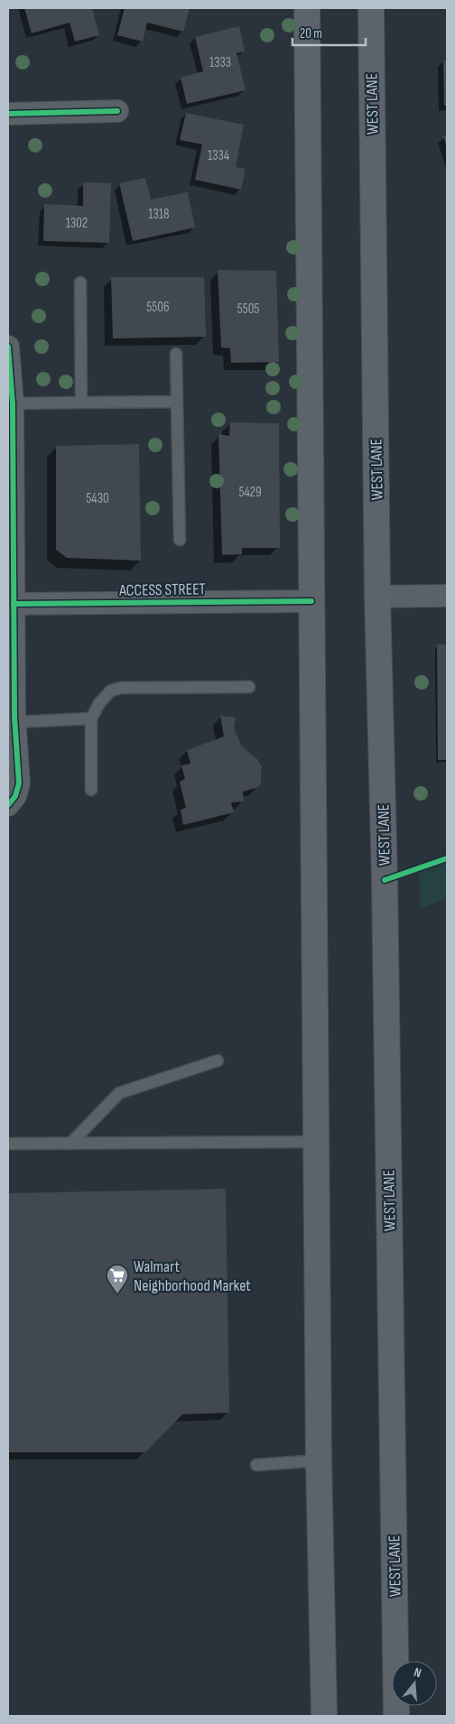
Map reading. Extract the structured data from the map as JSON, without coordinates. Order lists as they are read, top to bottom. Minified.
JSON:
{"streets":{"main road":["WEST LANE"],"street":["ACCESS STREET"]},"places":{"supermarket":["Walmart Neighborhood Market"]},"house_numbers":["1333","1334","1318","1302","5506","5505","5429","5430"],"scale_bar":"20 m","north":"top"}
